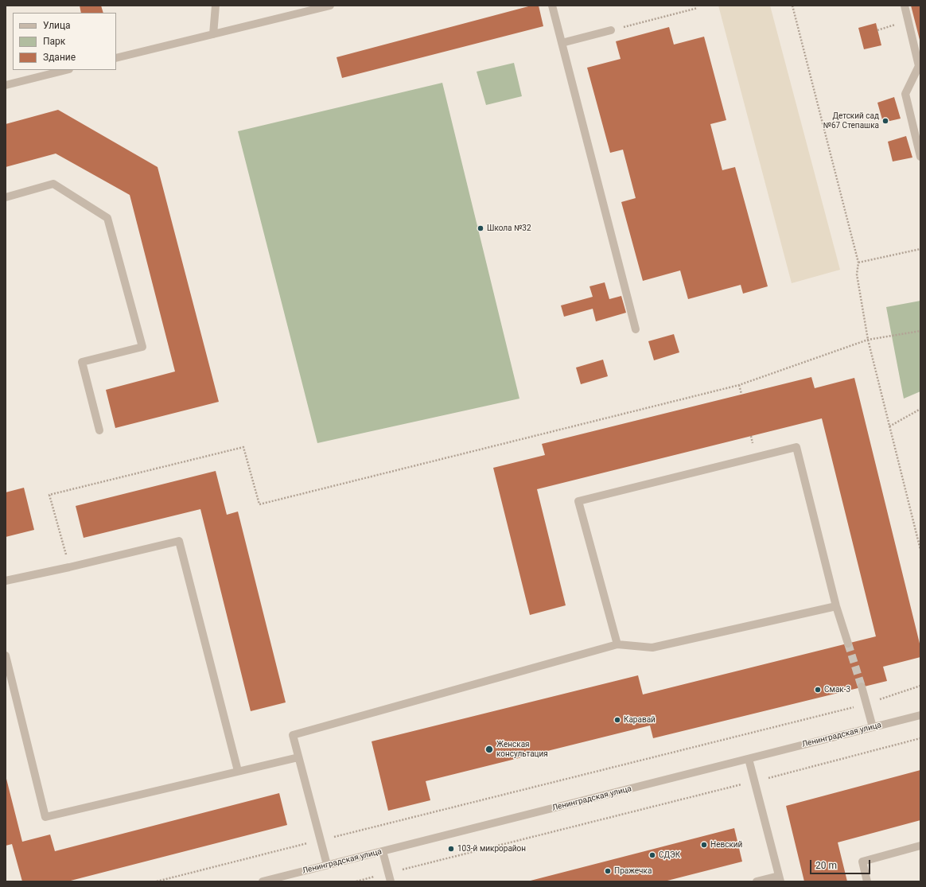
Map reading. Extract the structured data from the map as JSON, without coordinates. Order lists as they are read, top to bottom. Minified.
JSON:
{"streets":{"street":["Ленинградская улица"]},"places":["Детский сад №67 Степашка","Школа №32","Смак-3","Каравай","Женская консультация","Невский","103-й микрорайон","СДЭК","Пражечка"],"legend":["Улица","Парк","Здание"],"scale_bar":"20 m"}
